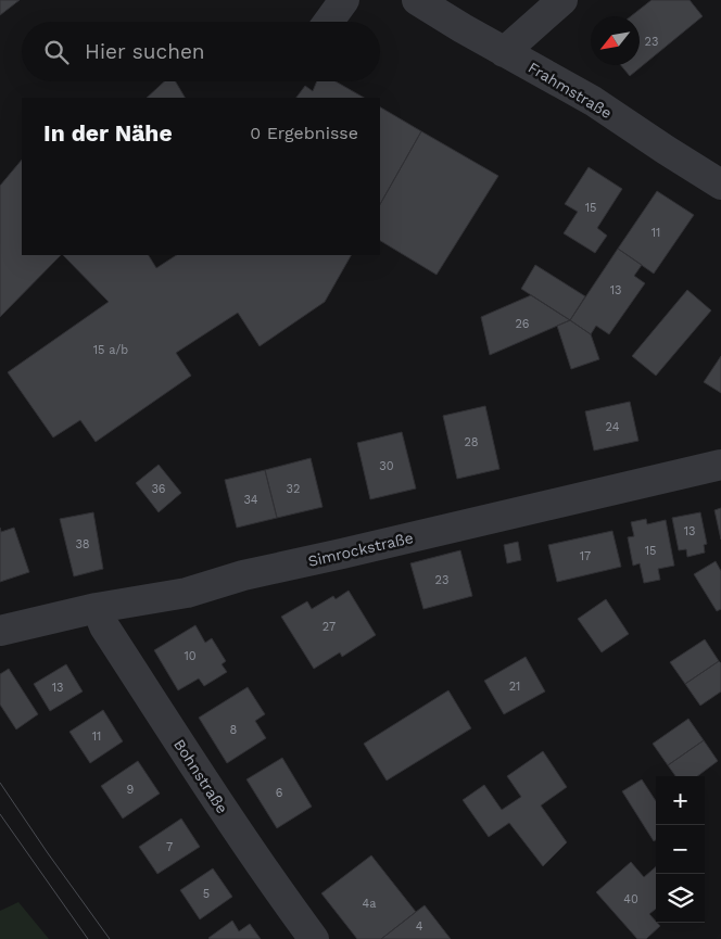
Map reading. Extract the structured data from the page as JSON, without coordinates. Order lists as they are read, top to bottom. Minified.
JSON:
{"streets":{"street":["Frahmstraße","Simrockstraße","Bohnstraße"]},"crossings":[["Simrockstraße","Bohnstraße"]],"house_numbers":["23","15","11","13","26","15 a/b","24","28","30","36","32","34","13","38","15","17","23","27","10","21","13","8","11","9","6","7","5","40","4a","4"],"north":"bottom left","page":{"search":"Hier suchen","heading":["In der Nähe","0 Ergebnisse"],"map_buttons":["+","−"]}}
